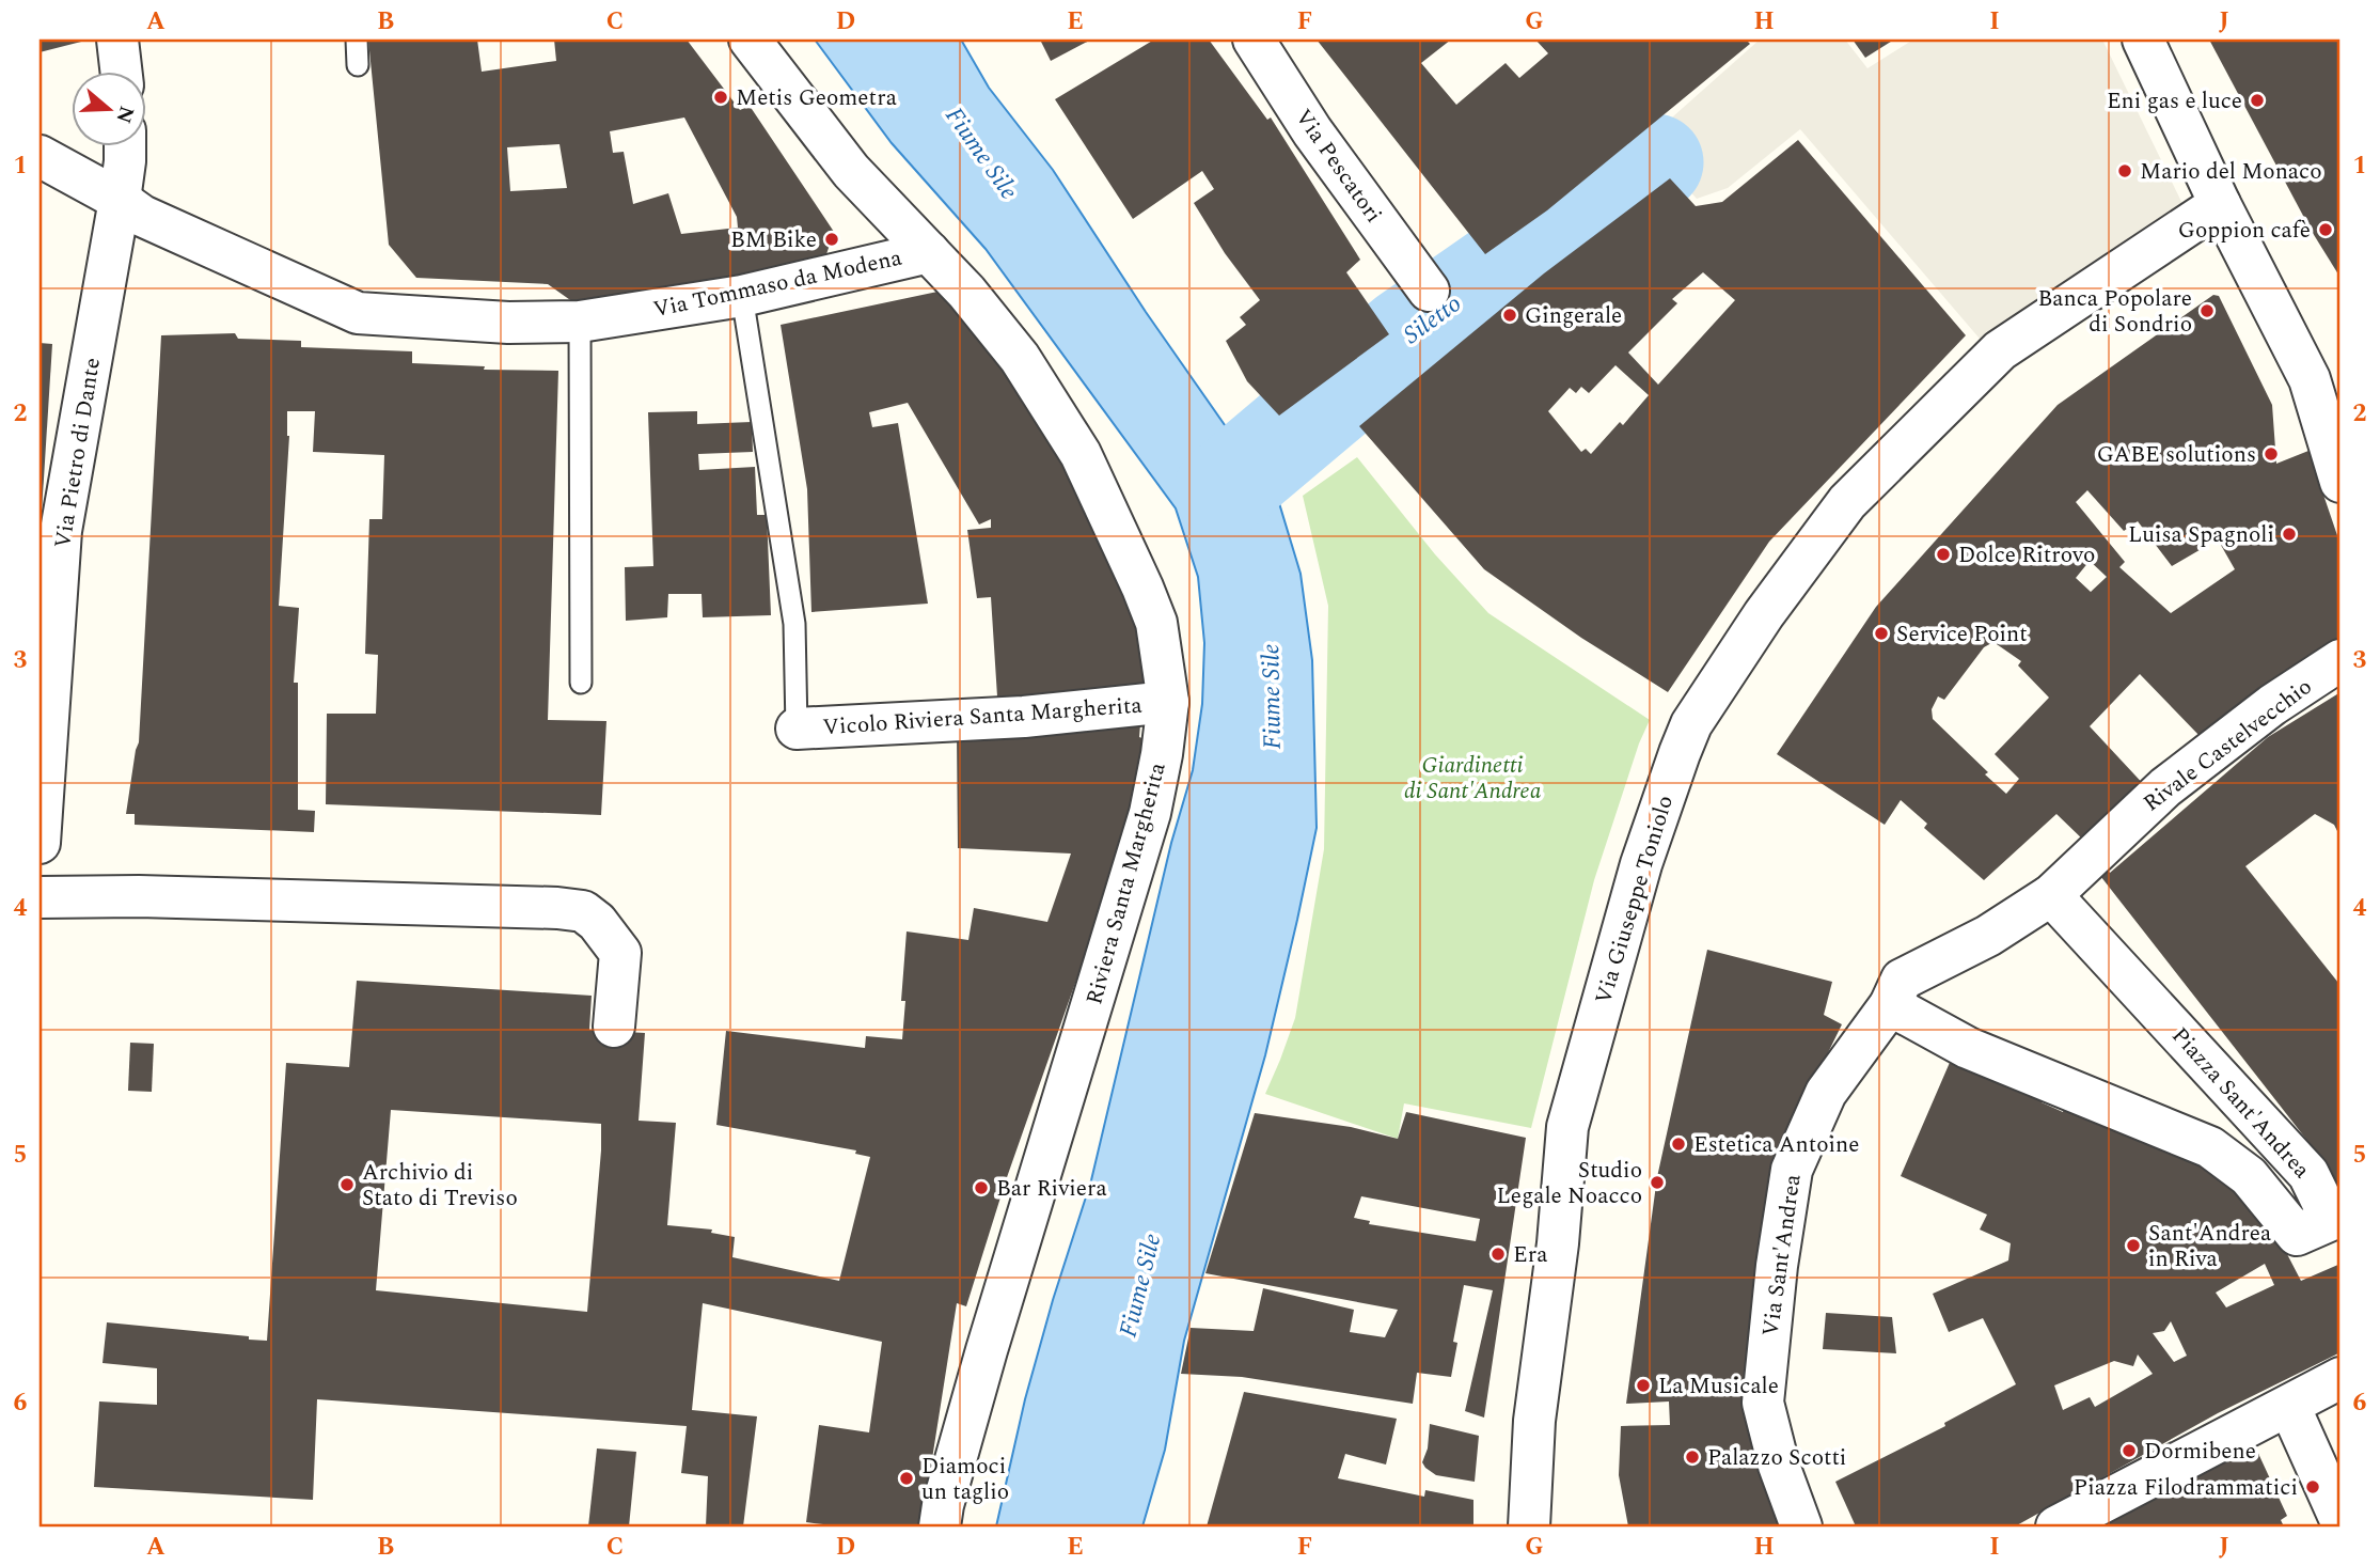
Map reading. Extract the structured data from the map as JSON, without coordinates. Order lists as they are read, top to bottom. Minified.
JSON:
{"streets":{"street":["Via Pescatori","Via Tommaso da Modena","Via Pietro di Dante","Vicolo Riviera Santa Margherita","Rivale Castelvecchio","Riviera Santa Margherita","Via Giuseppe Toniolo","Piazza Sant'Andrea","Via Sant'Andrea"]},"crossings":[["Via Tommaso da Modena","Via Pietro di Dante"],["Via Tommaso da Modena","Riviera Santa Margherita"],["Vicolo Riviera Santa Margherita","Riviera Santa Margherita"],["Rivale Castelvecchio","Piazza Sant'Andrea"],["Piazza Sant'Andrea","Via Sant'Andrea"]],"water":["Fiume Sile","Siletto"],"parks":["Giardinetti di Sant'Andrea"],"places":["Metis Geometra","Eni gas e luce","Mario del Monaco","Goppion cafè","BM Bike","Banca Popolare di Sondrio","Gingerale","GABE solutions","Luisa Spagnoli","Dolce Ritrovo","Service Point","Estetica Antoine","Studio Legale Noacco","Archivio di Stato di Treviso","Bar Riviera","Sant'Andrea in Riva","Era","La Musicale","Dormibene","Palazzo Scotti","Diamoci un taglio","Piazza Filodrammatici"],"north":"right","grid":{"columns":["A","B","C","D","E","F","G","H","I","J"],"rows":["1","2","3","4","5","6"]}}
